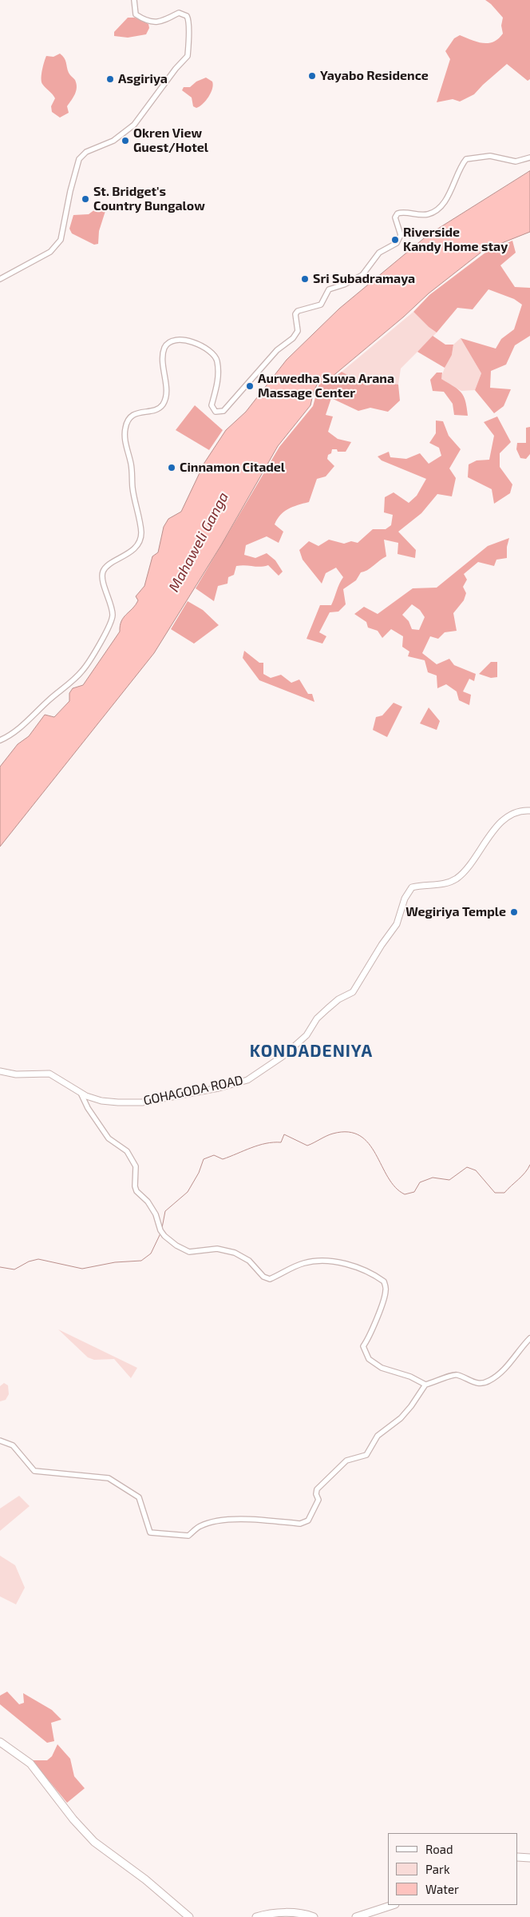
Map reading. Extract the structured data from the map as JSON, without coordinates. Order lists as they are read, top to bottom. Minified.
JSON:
{"streets":{"main road":["GOHAGODA ROAD"]},"districts":["KONDADENIYA"],"water":["Mahaweli Ganga"],"places":["Yayabo Residence","Asgiriya","Okren View Guest/Hotel","St. Bridget's Country Bungalow","Riverside Kandy Home stay","Sri Subadramaya","Aurwedha Suwa Arana Massage Center","Cinnamon Citadel","Wegiriya Temple"],"legend":["Road","Park","Water"]}
